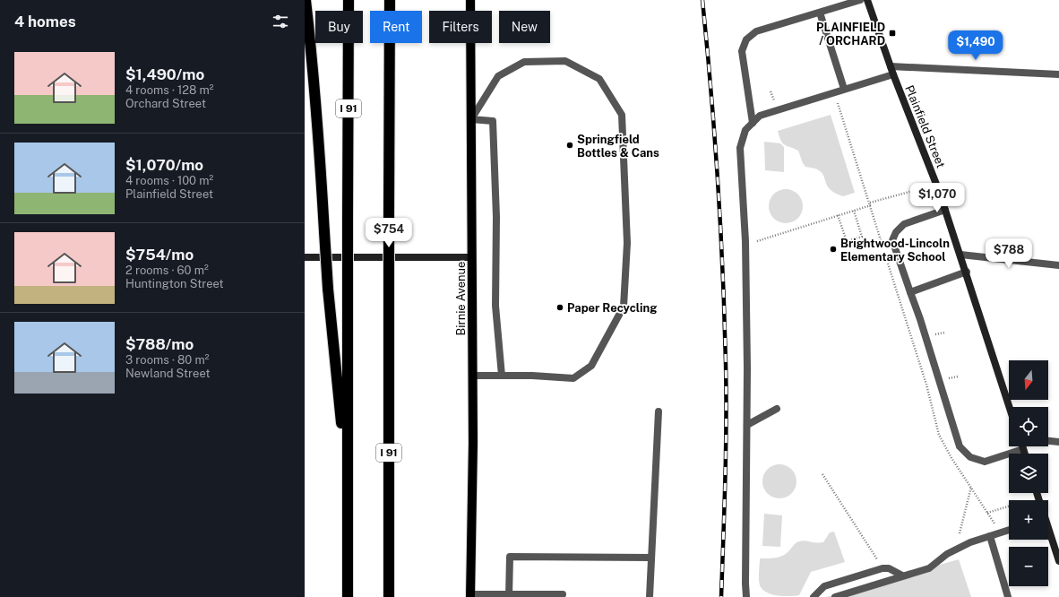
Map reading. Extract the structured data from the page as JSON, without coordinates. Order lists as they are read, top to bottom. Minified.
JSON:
{"streets":{"highway":["I 91"],"main road":["Birnie Avenue"],"street":["Plainfield Street"]},"places":{"transit":["PLAINFIELD / ORCHARD"],"other":["Springfield Bottles & Cans","Brightwood-Lincoln Elementary School","Paper Recycling"]},"north":"bottom","page":{"heading":"4 homes","chip":["Buy","Rent","Filters","New"],"price":["$1,490","$1,070","$754","$788"],"list":[{"name":"$1,490/mo","note":"4 rooms · 128 m² · Orchard Street"},{"name":"$1,070/mo","note":"4 rooms · 100 m² · Plainfield Street"},{"name":"$754/mo","note":"2 rooms · 60 m² · Huntington Street"},{"name":"$788/mo","note":"3 rooms · 80 m² · Newland Street"}],"map_buttons":["+","−"]}}
